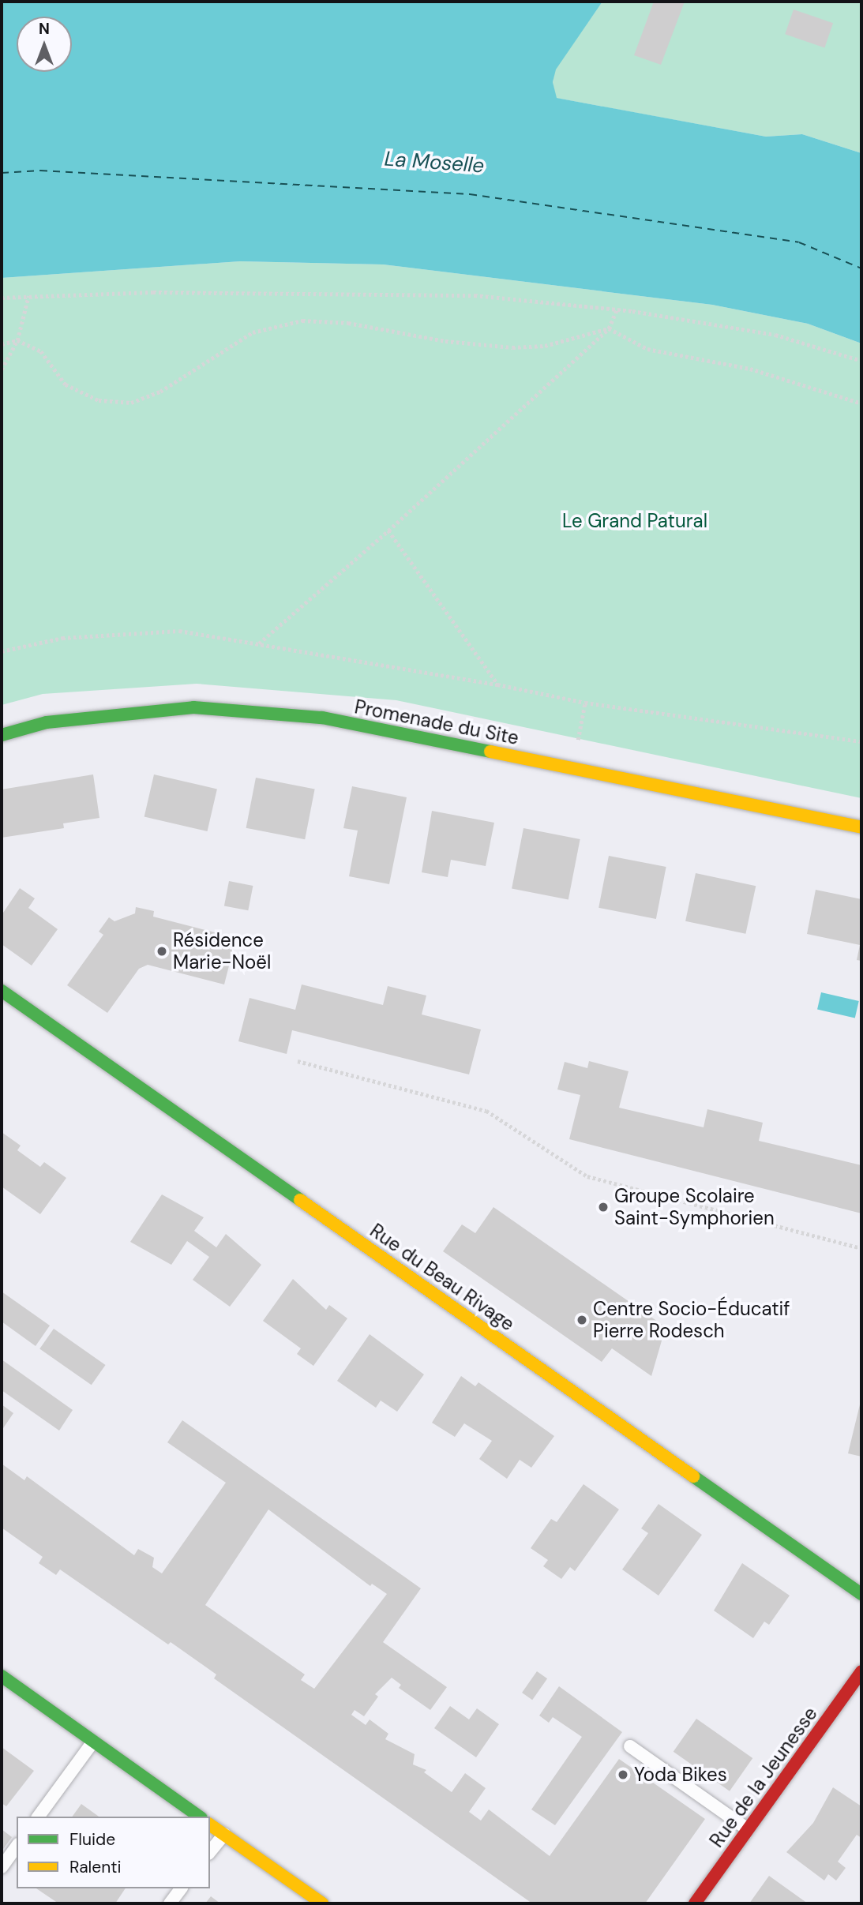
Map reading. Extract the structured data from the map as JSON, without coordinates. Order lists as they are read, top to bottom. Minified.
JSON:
{"streets":{"street":["Promenade du Site","Rue du Beau Rivage","Rue de la Jeunesse"]},"water":["La Moselle"],"parks":["Le Grand Patural"],"places":["Résidence Marie-Noël","Groupe Scolaire Saint-Symphorien","Centre Socio-Éducatif Pierre Rodesch","Yoda Bikes"],"legend":["Fluide","Ralenti"],"north":"top"}
